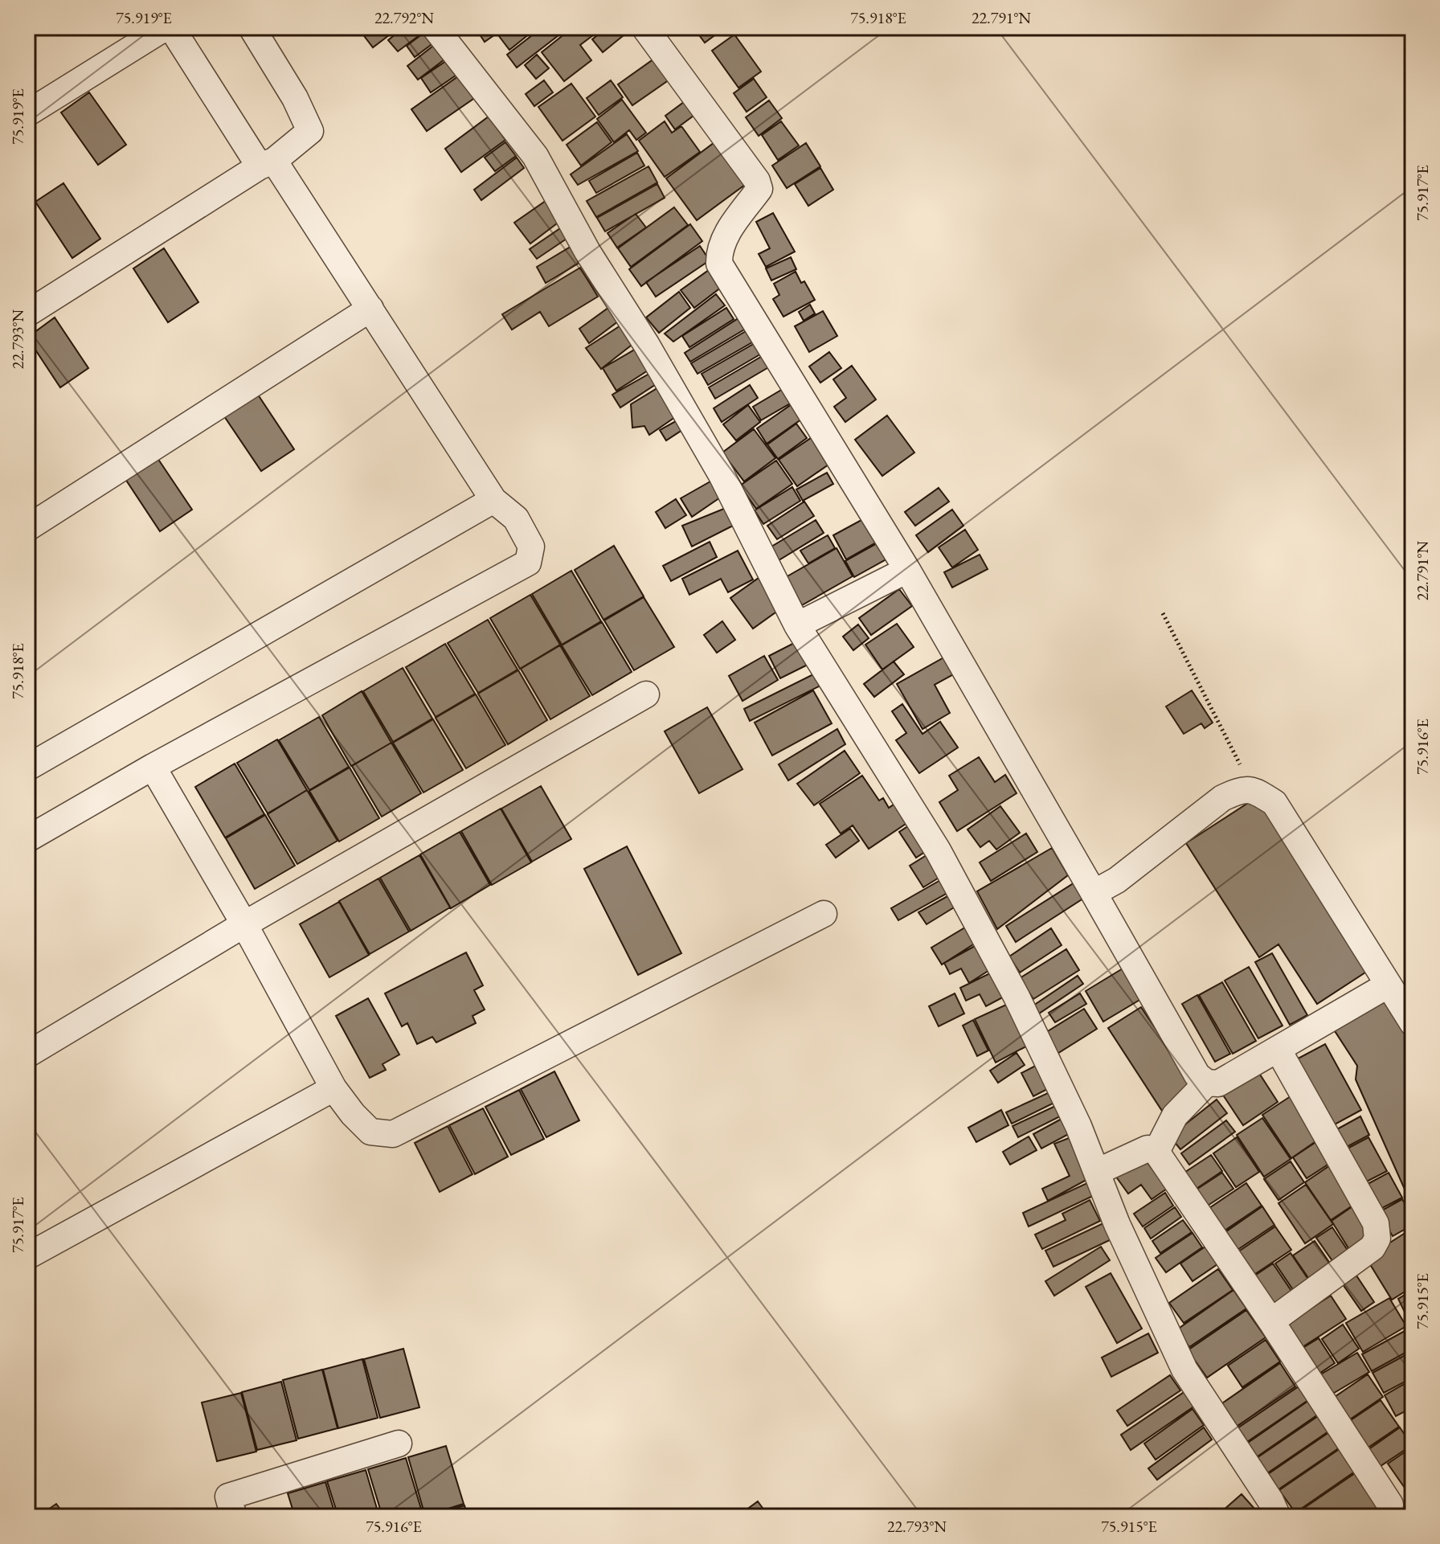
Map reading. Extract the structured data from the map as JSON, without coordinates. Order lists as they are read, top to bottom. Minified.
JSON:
{"coordinates":["75.919°E","22.792°N","75.918°E","22.791°N","75.917°E","22.793°N","75.916°E","75.915°E"]}
